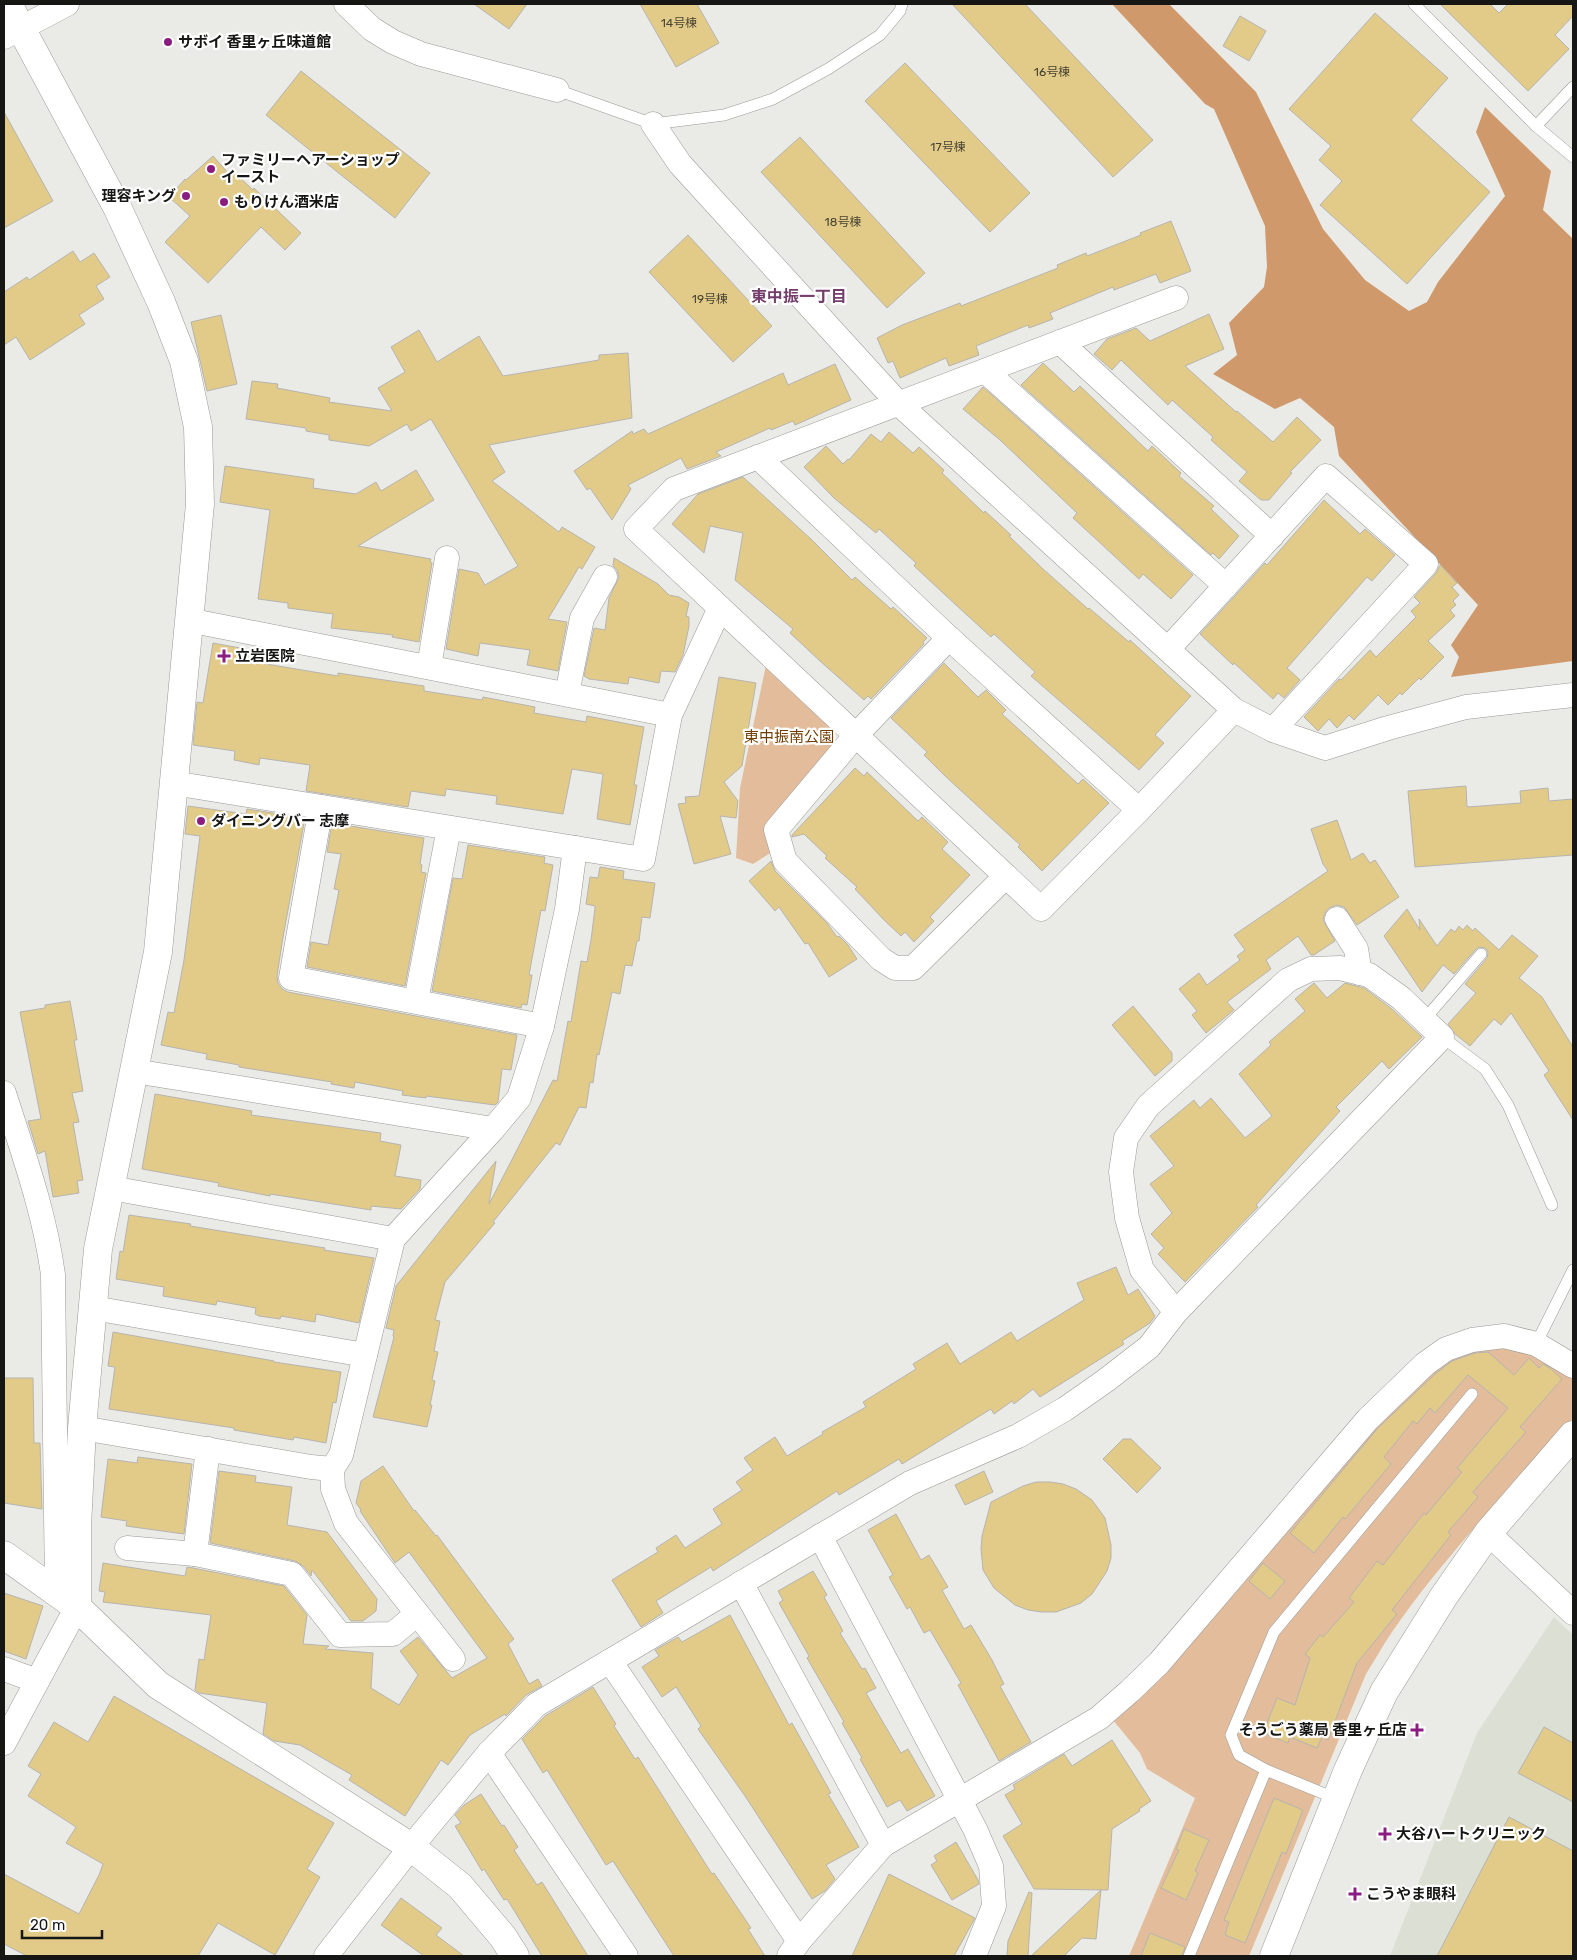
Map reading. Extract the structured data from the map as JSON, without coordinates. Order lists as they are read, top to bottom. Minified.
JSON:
{"districts":["東中振一丁目"],"parks":["東中振南公園"],"places":{"other":["サボイ 香里ヶ丘味道館","ファミリーヘアーショップ イースト","理容キング","もりけん酒米店","ダイニングバー 志摩"],"health":["立岩医院","そうごう薬局 香里ヶ丘店","大谷ハートクリニック","こうやま眼科"]},"house_numbers":["14号棟","16号棟","17号棟","18号棟","19号棟"],"scale_bar":"20 m"}
